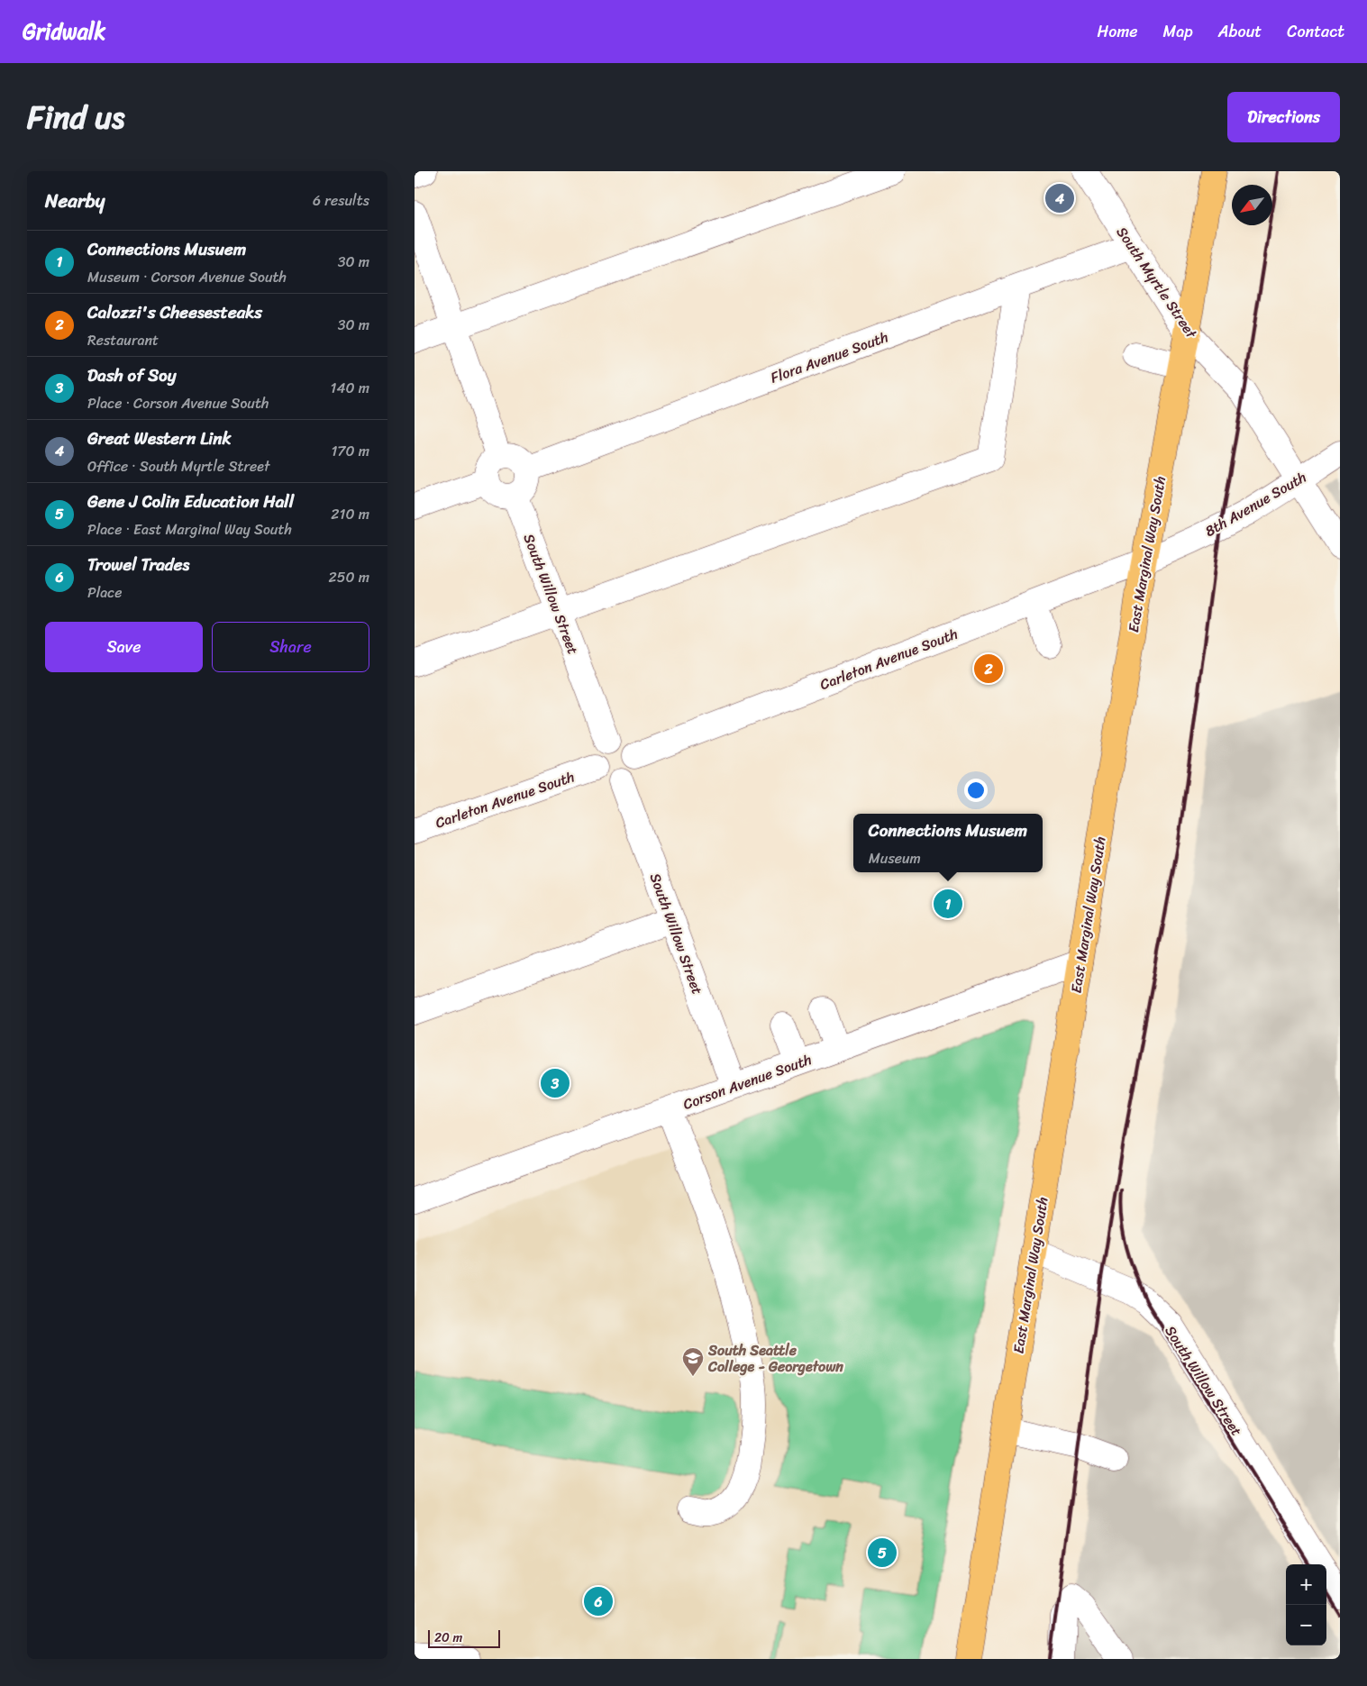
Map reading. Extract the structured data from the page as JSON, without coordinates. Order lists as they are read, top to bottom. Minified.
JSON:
{"streets":{"main road":["East Marginal Way South"],"street":["South Myrtle Street","Flora Avenue South","8th Avenue South","South Willow Street","Carleton Avenue South","Corson Avenue South"]},"crossings":[["South Myrtle Street","Flora Avenue South"],["South Myrtle Street","8th Avenue South"],["South Myrtle Street","East Marginal Way South"],["Flora Avenue South","South Willow Street"],["8th Avenue South","East Marginal Way South"],["8th Avenue South","Carleton Avenue South"],["East Marginal Way South","South Willow Street"],["East Marginal Way South","Carleton Avenue South"],["East Marginal Way South","Corson Avenue South"],["South Willow Street","Carleton Avenue South"],["South Willow Street","Corson Avenue South"]],"places":{"school or university":["South Seattle College - Georgetown"]},"scale_bar":"20 m","north":"bottom left","page":{"header":"Gridwalk","nav":["Home","Map","About","Contact"],"title":"Find us","buttons":["Directions",["Save","Share"]],"heading":["Nearby","6 results"],"pins":["4","2","1","3","5","6"],"list":[{"mark":"1","name":"Connections Musuem","note":"Museum · Corson Avenue South","value":"30 m"},{"mark":"2","name":"Calozzi's Cheesesteaks","note":"Restaurant","value":"30 m"},{"mark":"3","name":"Dash of Soy","note":"Place · Corson Avenue South","value":"140 m"},{"mark":"4","name":"Great Western Link","note":"Office · South Myrtle Street","value":"170 m"},{"mark":"5","name":"Gene J Colin Education Hall","note":"Place · East Marginal Way South","value":"210 m"},{"mark":"6","name":"Trowel Trades","note":"Place","value":"250 m"}],"popup":["Connections Musuem","Museum"],"map_buttons":["+","−"],"scale":"20 m"}}
